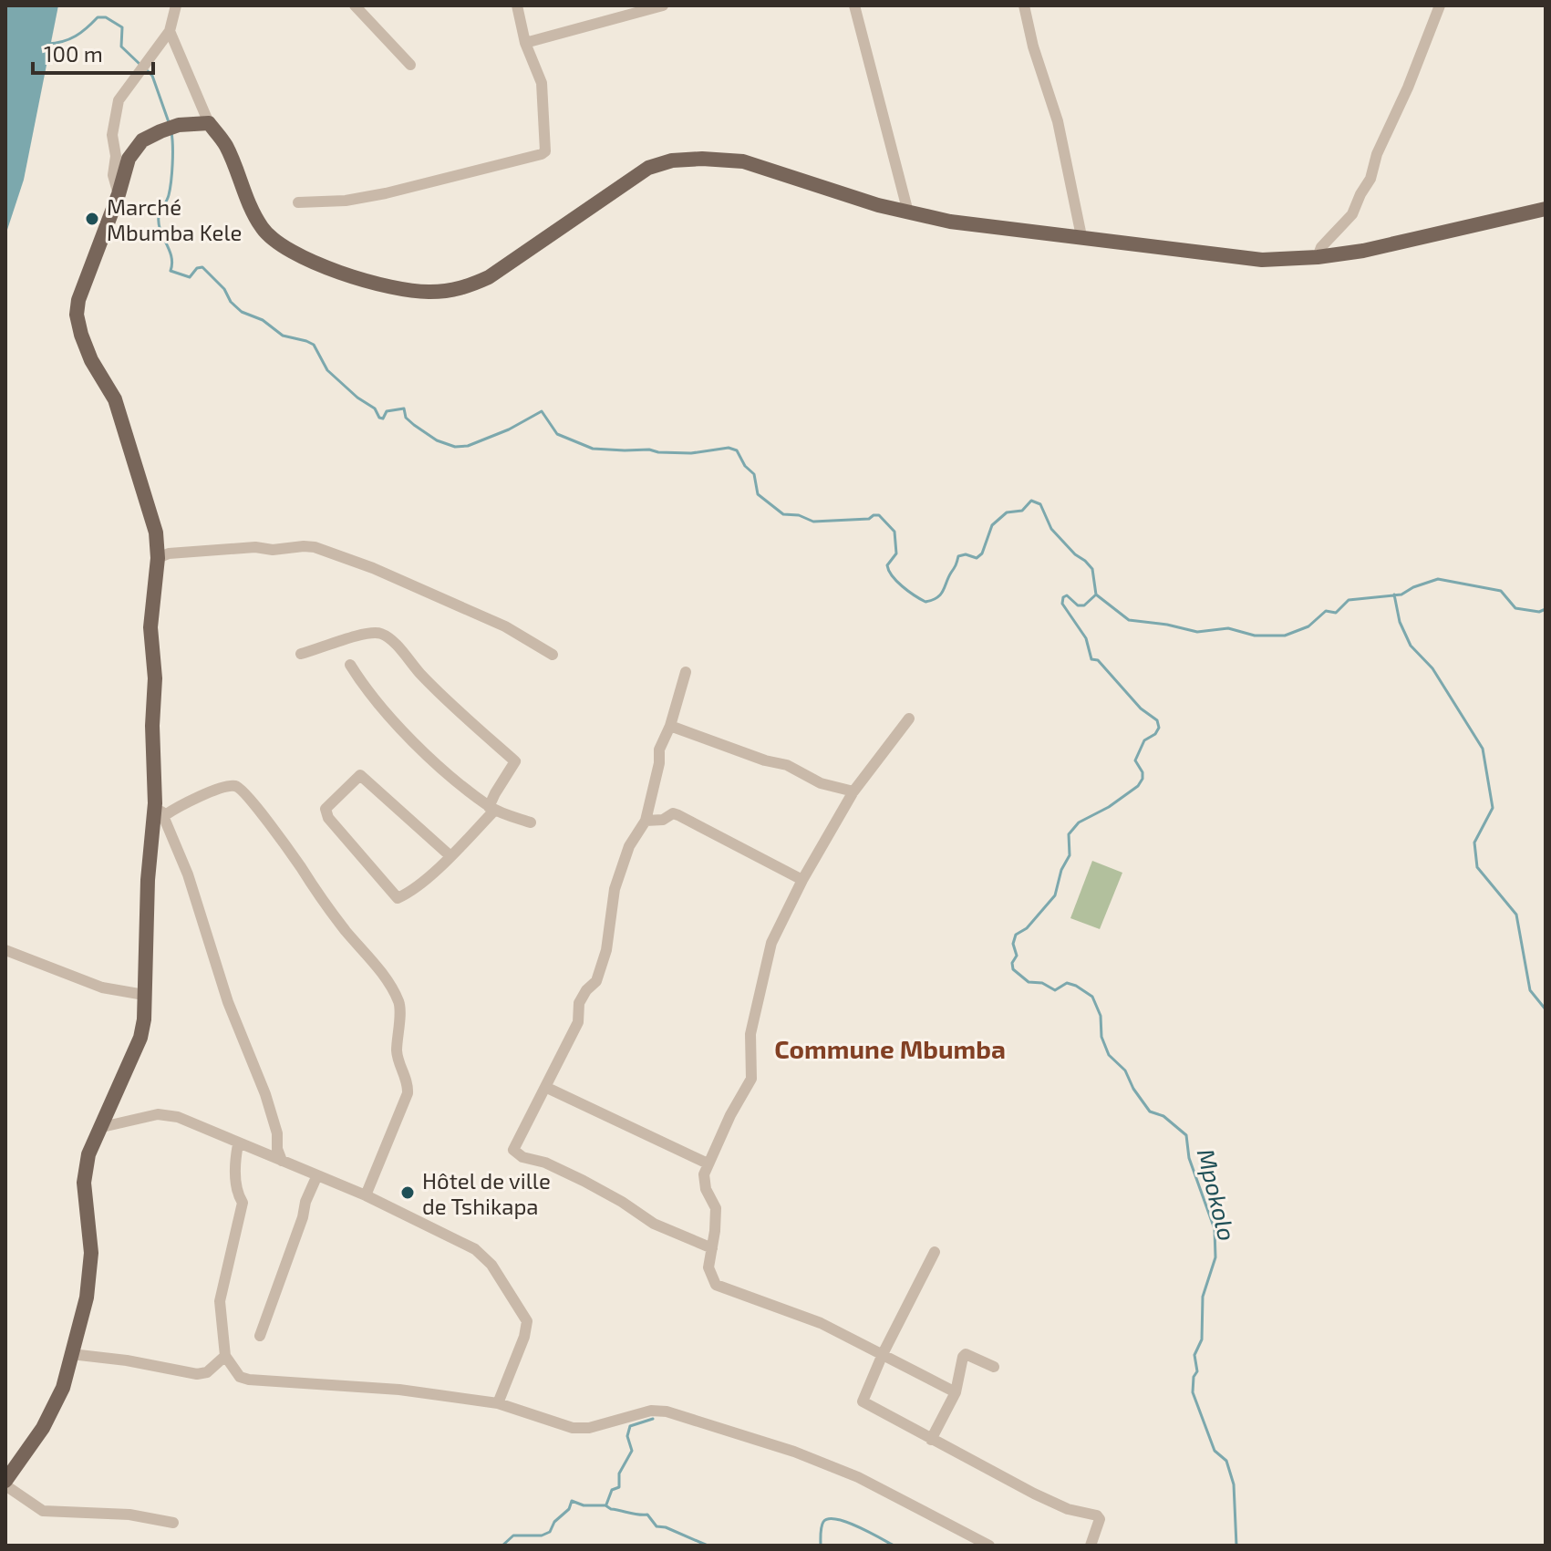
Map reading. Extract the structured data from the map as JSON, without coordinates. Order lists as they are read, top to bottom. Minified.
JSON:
{"districts":["Commune Mbumba"],"water":["Mpokolo"],"places":["Marché Mbumba Kele","Hôtel de ville de Tshikapa"],"scale_bar":"100 m"}
